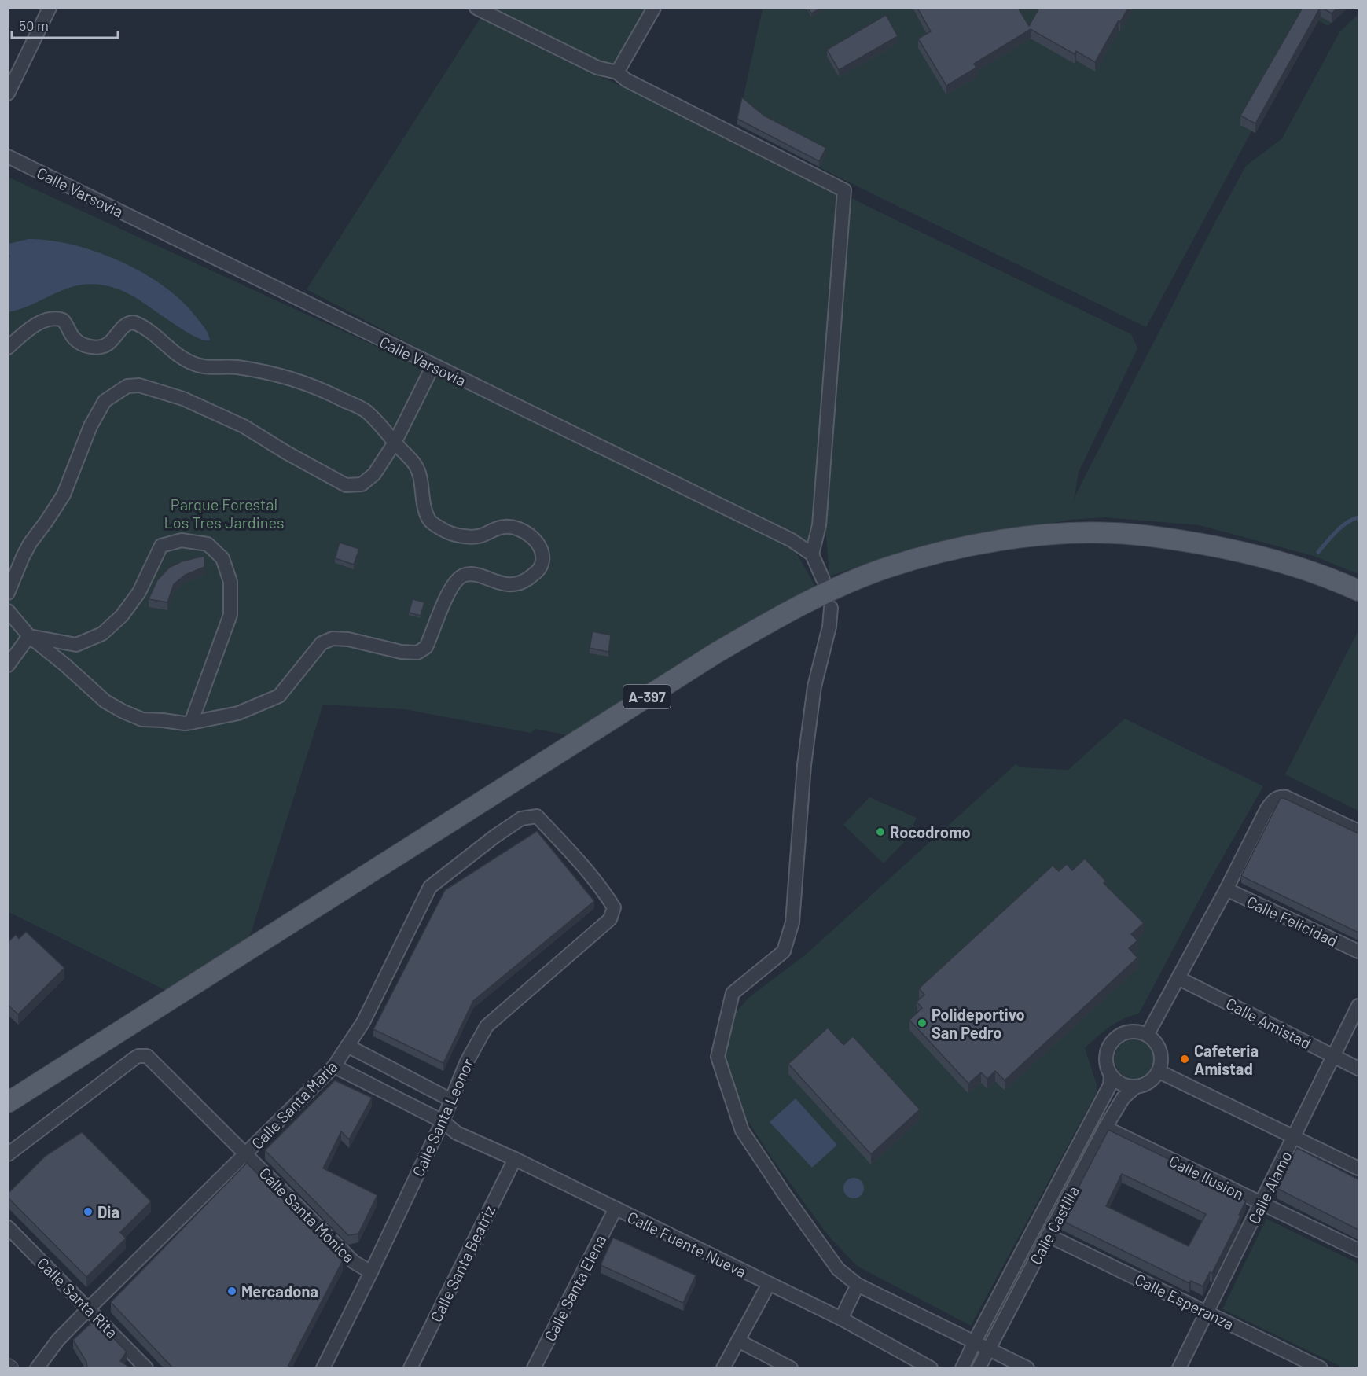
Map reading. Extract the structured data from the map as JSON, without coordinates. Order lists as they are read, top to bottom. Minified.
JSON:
{"streets":{"main road":["A-397"],"street":["Calle Varsovia","Calle Felicidad","Calle Amistad","Calle Santa María","Calle Santa Leonor","Calle Ilusion","Calle Alamo","Calle Santa Mónica","Calle Castilla","Calle Fuente Nueva","Calle Santa Beatriz","Calle Santa Elena","Calle Santa Rita","Calle Esperanza"]},"crossings":[["Calle Amistad","Calle Alamo"],["Calle Santa María","Calle Santa Leonor"],["Calle Santa María","Calle Santa Mónica"],["Calle Santa María","Calle Fuente Nueva"],["Calle Santa María","Calle Santa Rita"],["Calle Santa Leonor","Calle Santa Mónica"],["Calle Santa Leonor","Calle Fuente Nueva"],["Calle Ilusion","Calle Alamo"],["Calle Ilusion","Calle Castilla"],["Calle Alamo","Calle Esperanza"],["Calle Castilla","Calle Esperanza"],["Calle Fuente Nueva","Calle Santa Beatriz"],["Calle Fuente Nueva","Calle Santa Elena"]],"parks":["Parque Forestal Los Tres Jardines"],"places":["Rocodromo","Polideportivo San Pedro","Cafeteria Amistad","Dia","Mercadona"],"scale_bar":"50 m"}
